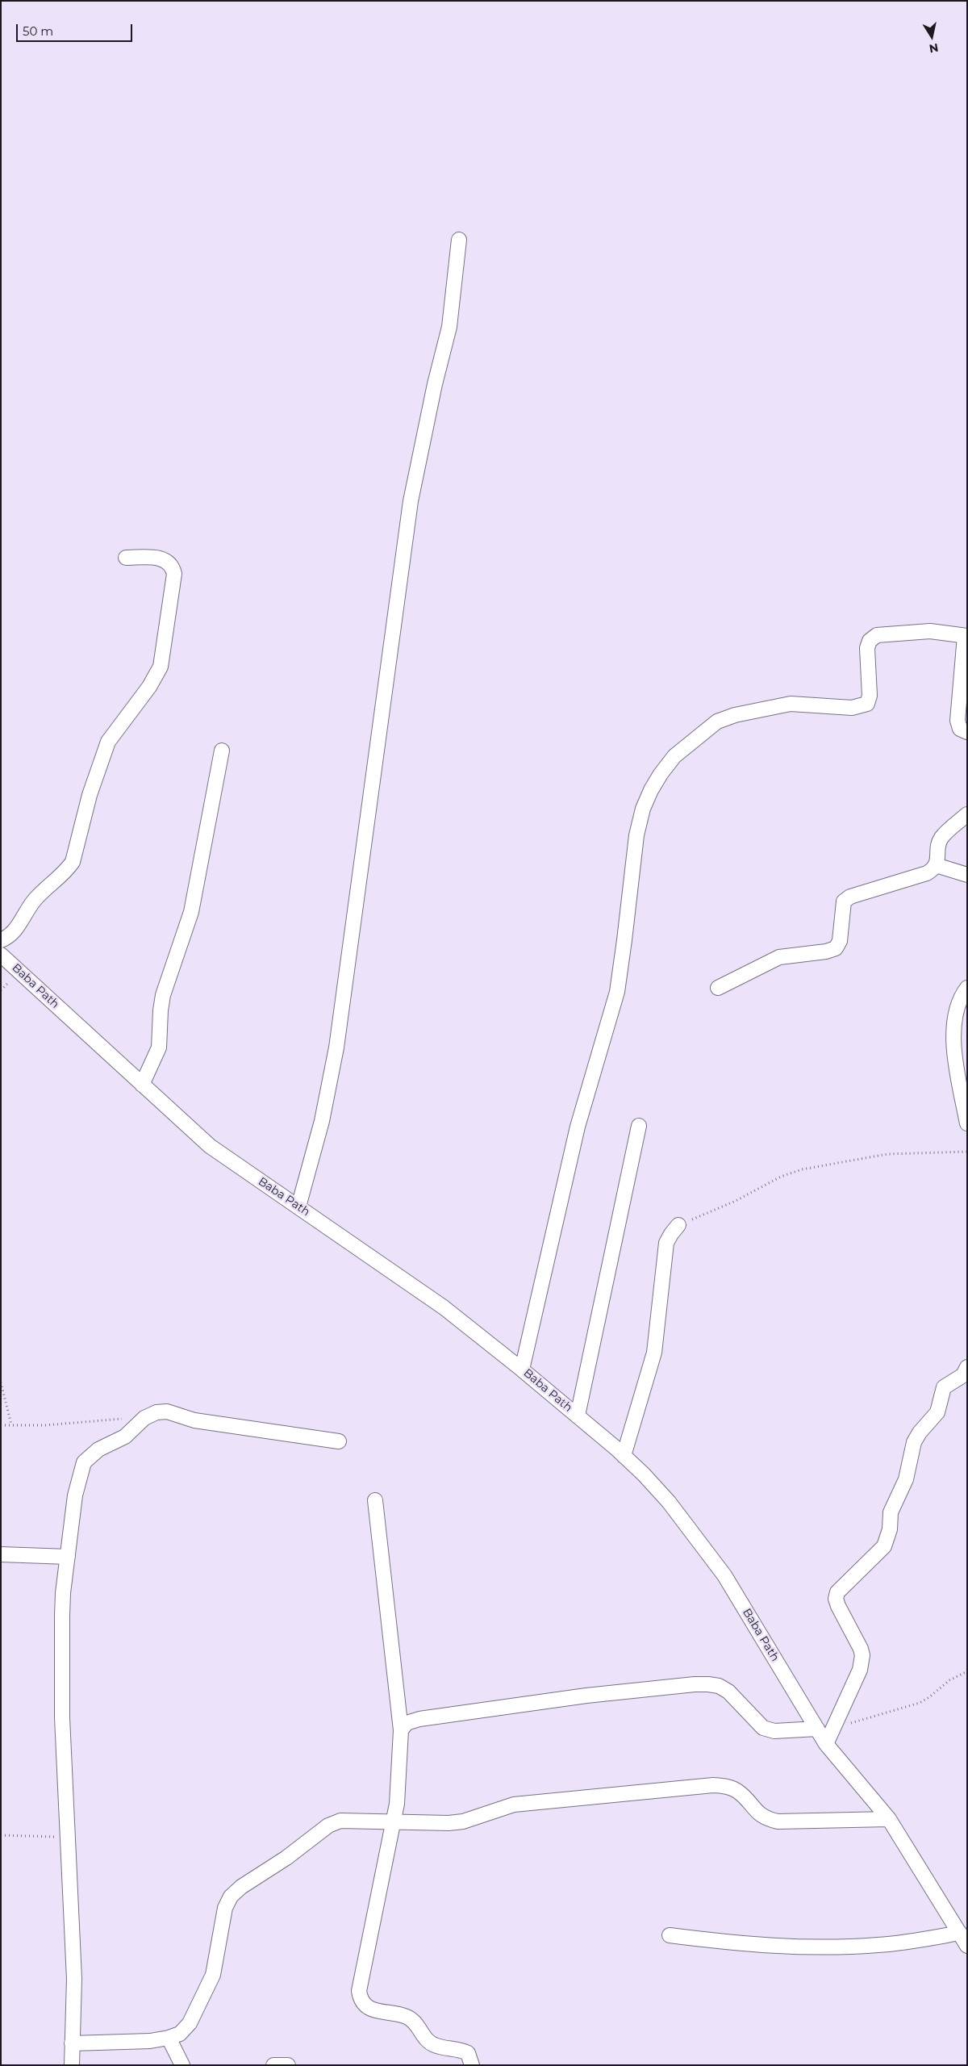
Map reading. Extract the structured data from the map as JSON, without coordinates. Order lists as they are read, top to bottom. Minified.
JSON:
{"streets":{"street":["Baba Path"]},"scale_bar":"50 m","north":"bottom"}
